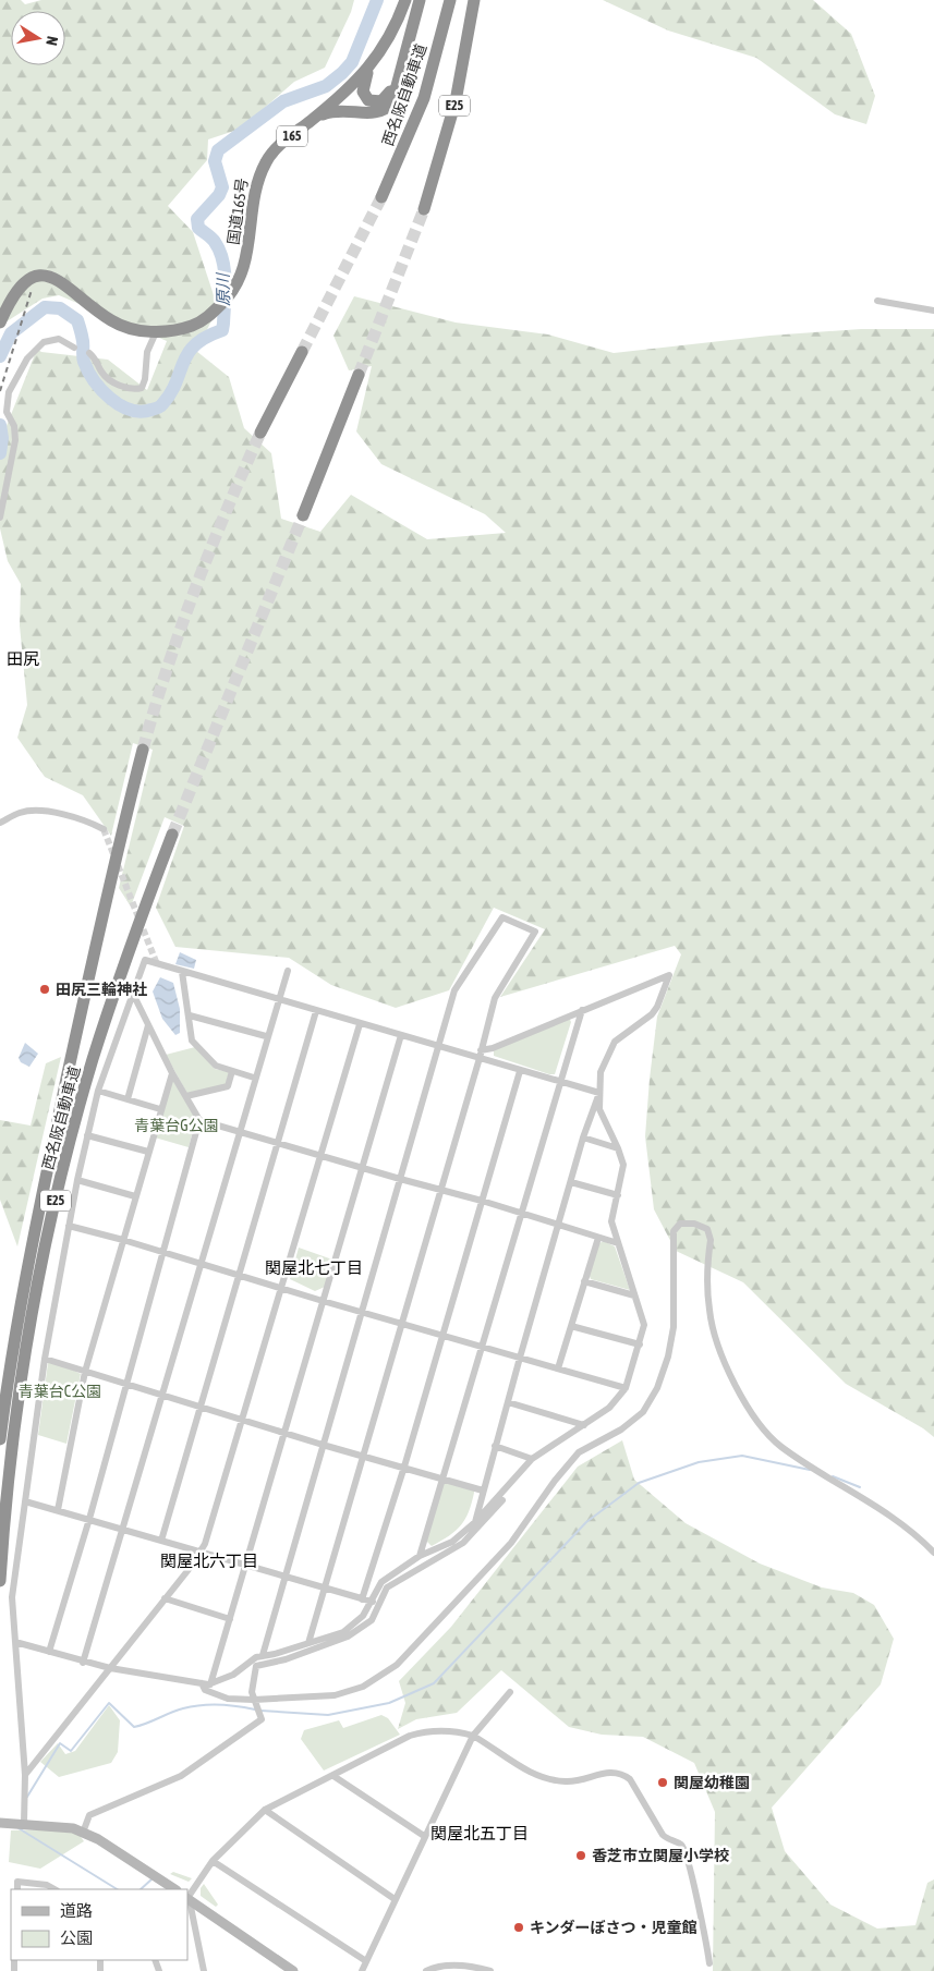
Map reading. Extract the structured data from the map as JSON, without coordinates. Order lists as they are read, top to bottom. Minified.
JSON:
{"streets":{"highway":["西名阪自動車道","E25","165","国道165号"]},"districts":["田尻","関屋北七丁目","関屋北六丁目","関屋北五丁目"],"water":["原川"],"parks":["青葉台G公園","青葉台C公園"],"places":["田尻三輪神社","関屋幼稚園","香芝市立関屋小学校","キンダーぼさつ・児童館"],"legend":["道路","公園"],"north":"right"}
